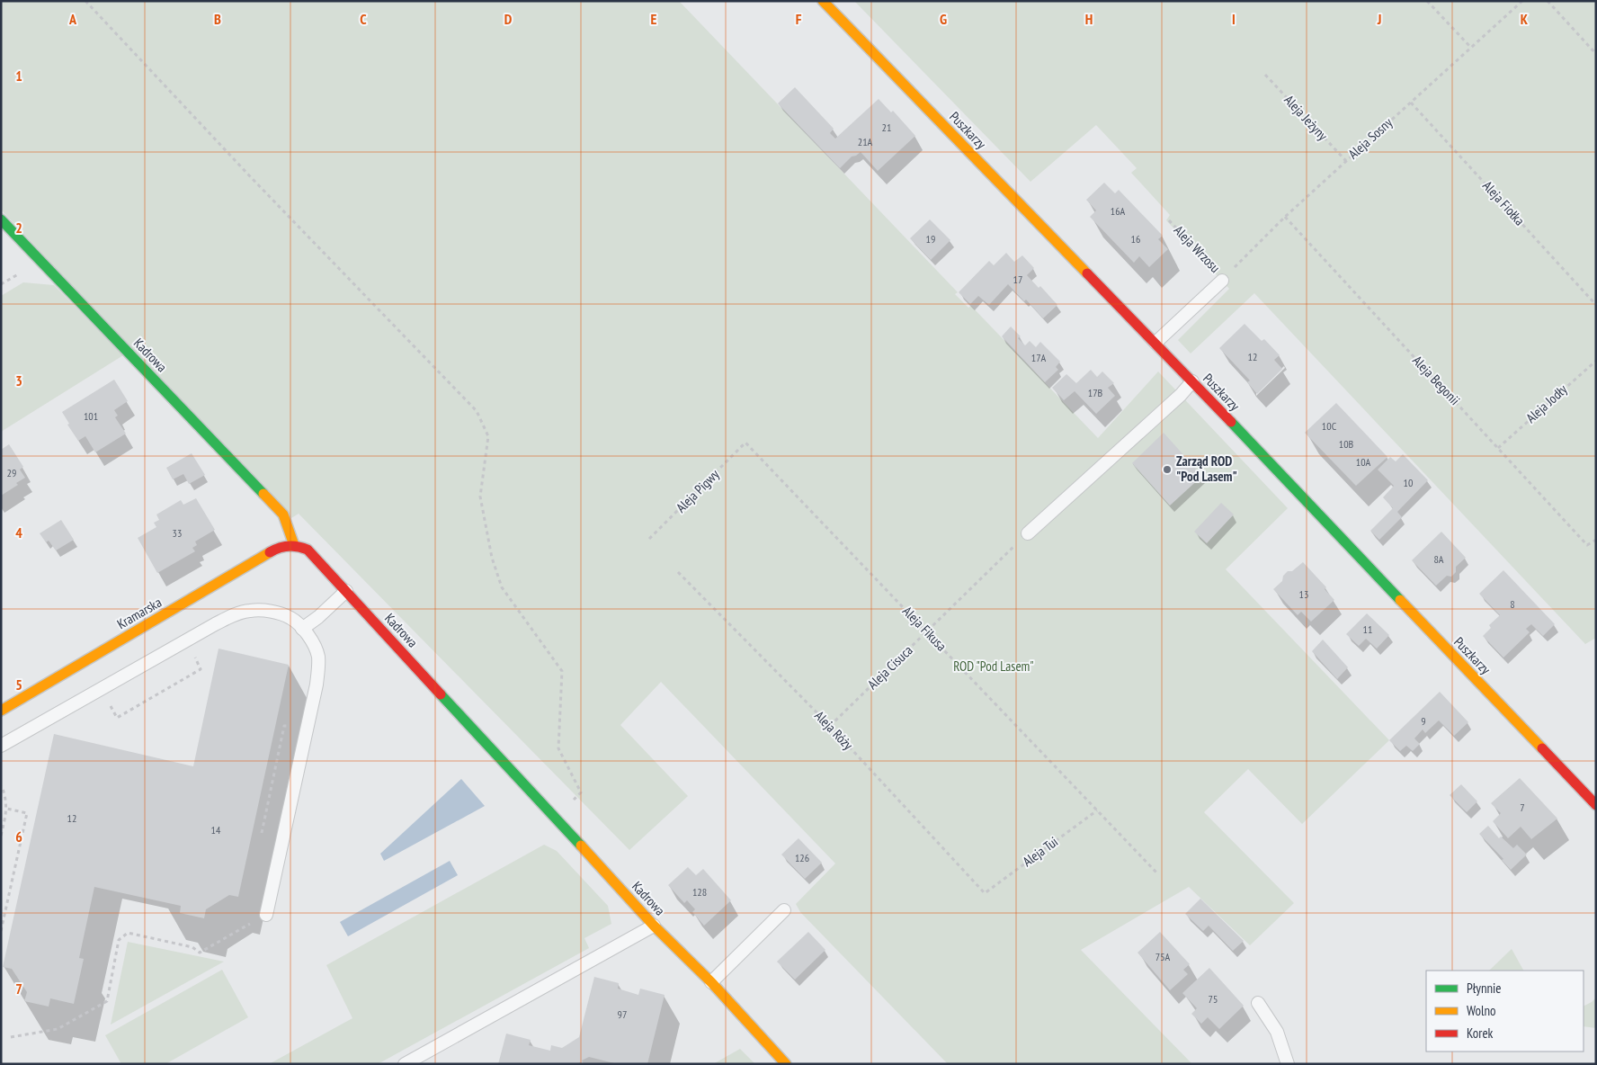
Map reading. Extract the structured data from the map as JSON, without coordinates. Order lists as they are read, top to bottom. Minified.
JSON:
{"streets":{"street":["Puszkarzy","Kadrowa","Kramarska"],"path":["Aleja Jeżyny","Aleja Sosny","Aleja Fiołka","Aleja Wrzosu","Aleja Begonii","Aleja Jodły","Aleja Pigwy","Aleja Fikusa","Aleja Cisuca","Aleja Róży","Aleja Tui"]},"crossings":[["Aleja Jeżyny","Aleja Sosny"],["Aleja Sosny","Aleja Fiołka"],["Aleja Sosny","Aleja Wrzosu"],["Aleja Sosny","Aleja Begonii"],["Kadrowa","Kramarska"],["Aleja Begonii","Aleja Jodły"],["Aleja Pigwy","Aleja Fikusa"],["Aleja Fikusa","Aleja Cisuca"],["Aleja Fikusa","Aleja Tui"],["Aleja Cisuca","Aleja Róży"],["Aleja Róży","Aleja Tui"]],"parks":["ROD \"Pod Lasem\""],"places":["Zarząd ROD \"Pod Lasem\""],"house_numbers":["21","21A","16A","19","16","17","12","17A","17B","101","10C","10B","10A","29","10","33","8A","13","8","11","9","7","12","14","126","128","75A","75","97"],"legend":["Płynnie","Wolno","Korek"],"grid":{"columns":["A","B","C","D","E","F","G","H","I","J","K"],"rows":["1","2","3","4","5","6","7"]}}
